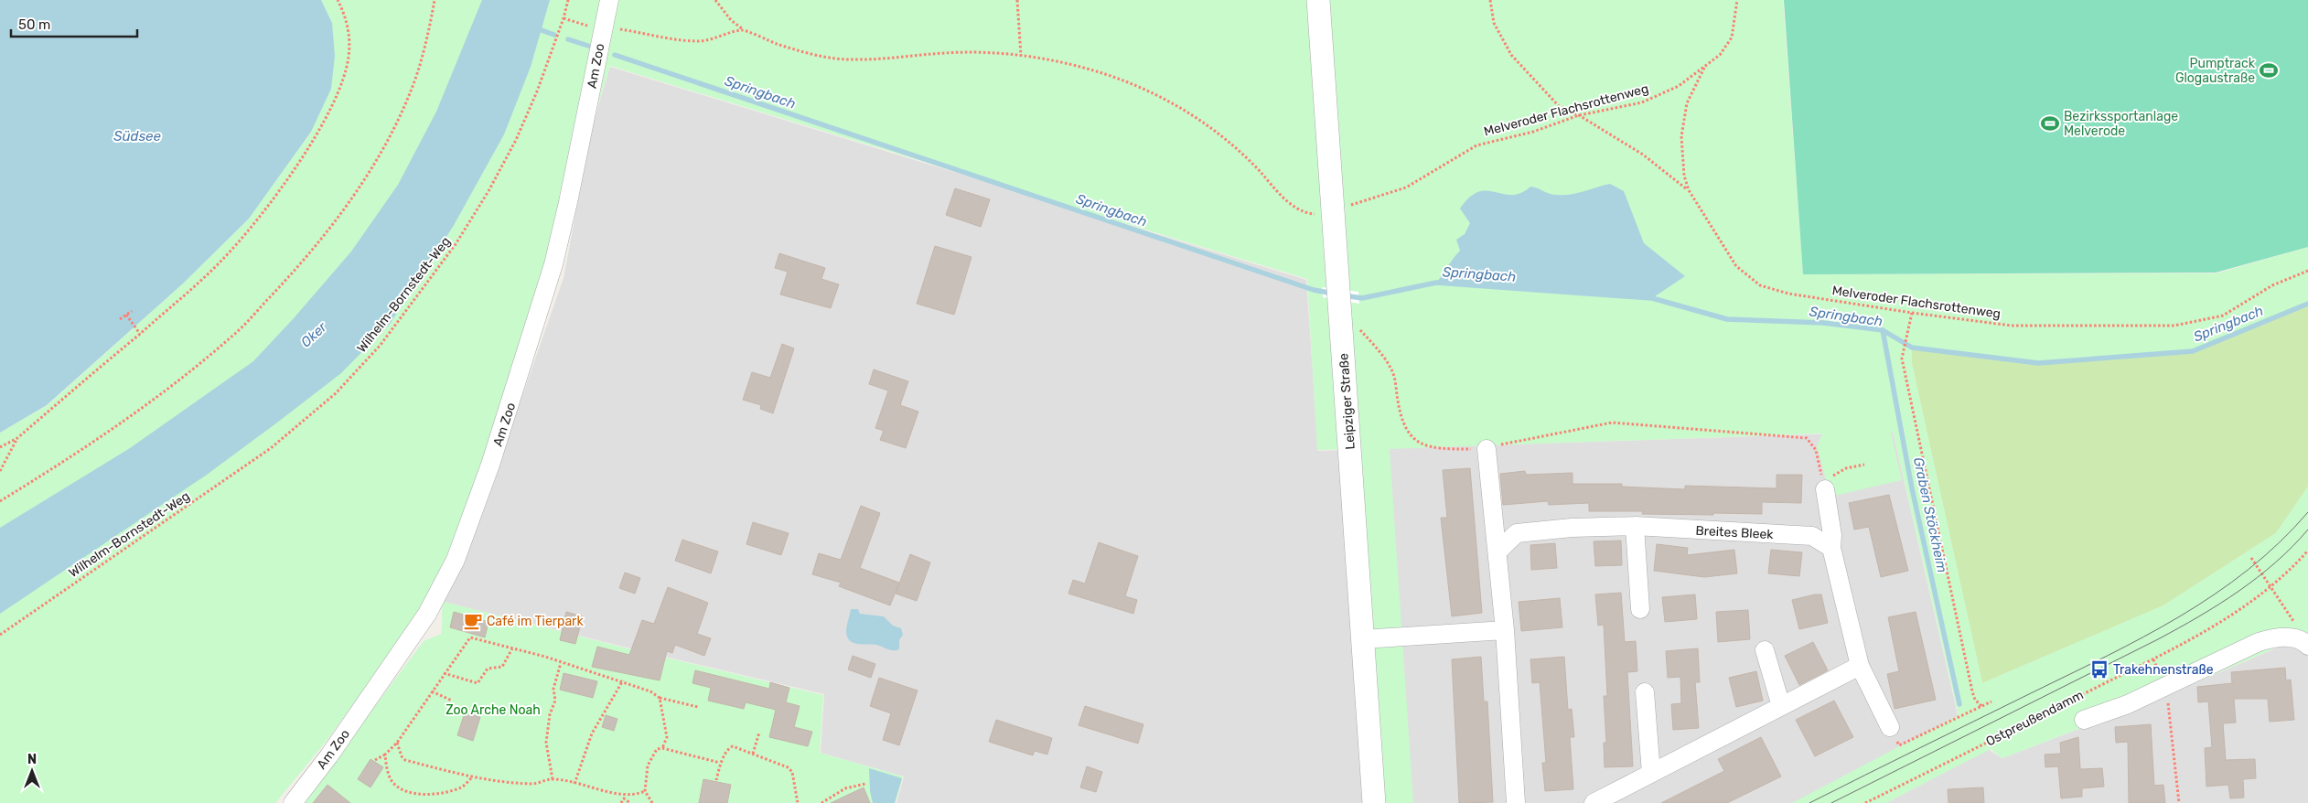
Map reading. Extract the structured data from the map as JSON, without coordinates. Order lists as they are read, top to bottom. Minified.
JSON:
{"streets":{"street":["Am Zoo","Leipziger Straße","Breites Bleek","Ostpreußendamm"],"path":["Melveroder Flachsrottenweg","Wilhelm-Bornstedt-Weg"]},"crossings":[["Melveroder Flachsrottenweg","Leipziger Straße"]],"water":["Springbach","Südsee","Oker","Graben Stöckheim"],"parks":["Zoo Arche Noah"],"places":{"sports":["Pumptrack Glogaustraße","Bezirkssportanlage Melverode"],"cafe":["Café im Tierpark"],"bus stop":["Trakehnenstraße"]},"scale_bar":"50 m","north":"top"}
